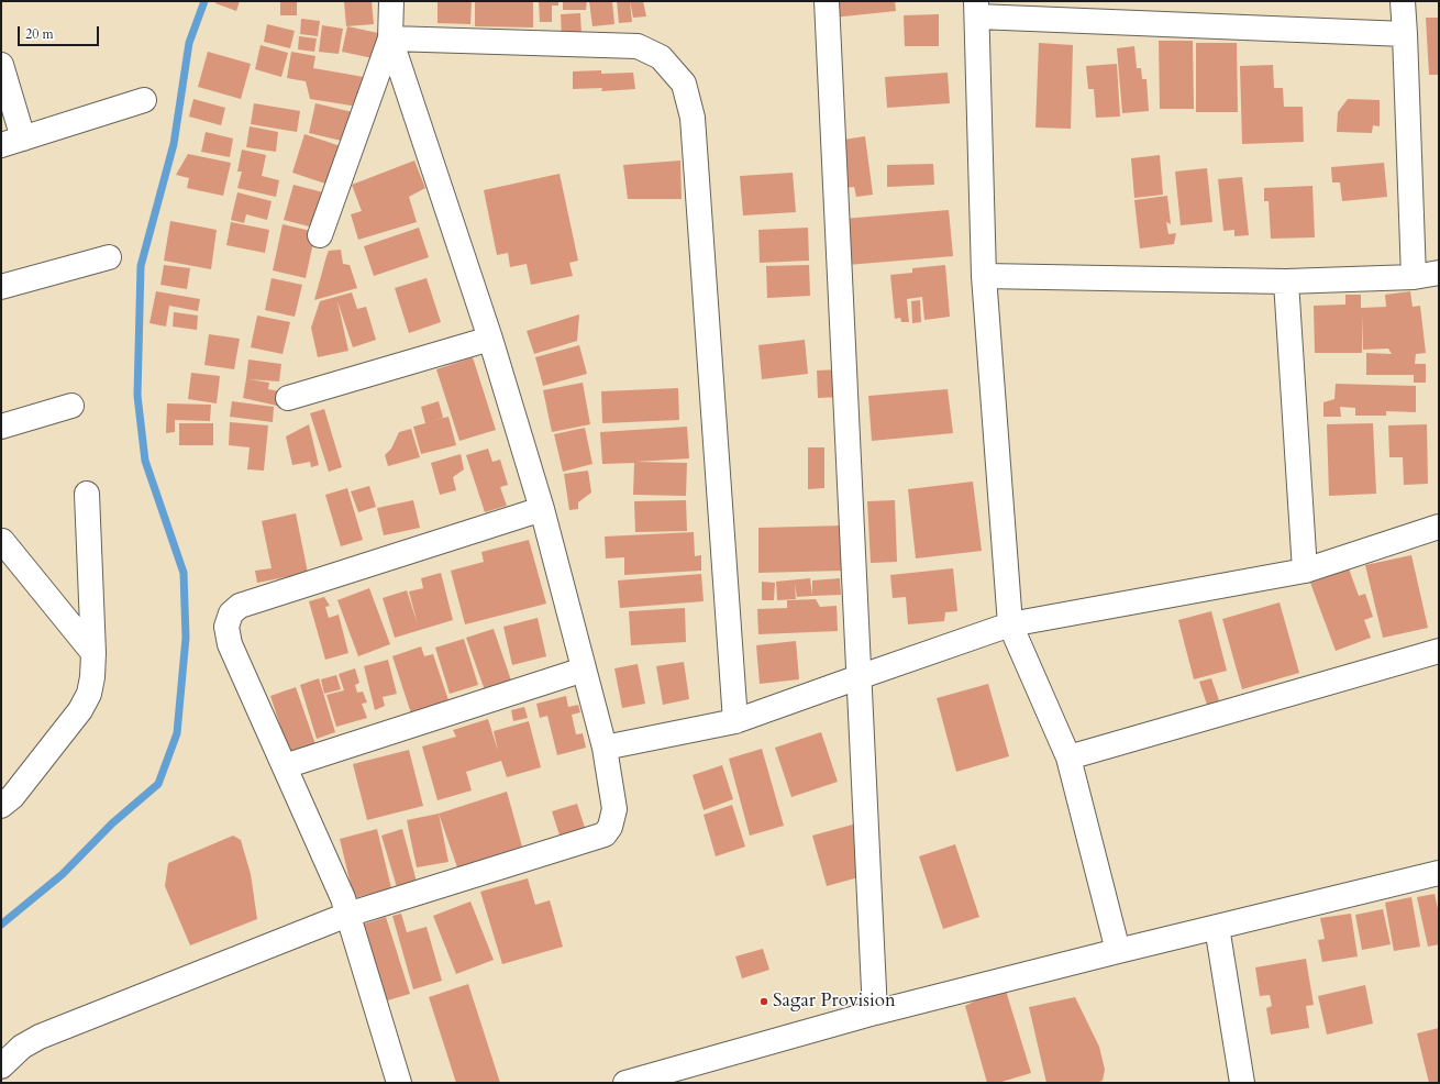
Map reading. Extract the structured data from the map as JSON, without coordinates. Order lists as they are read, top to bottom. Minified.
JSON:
{"places":["Sagar Provision"],"scale_bar":"20 m"}
